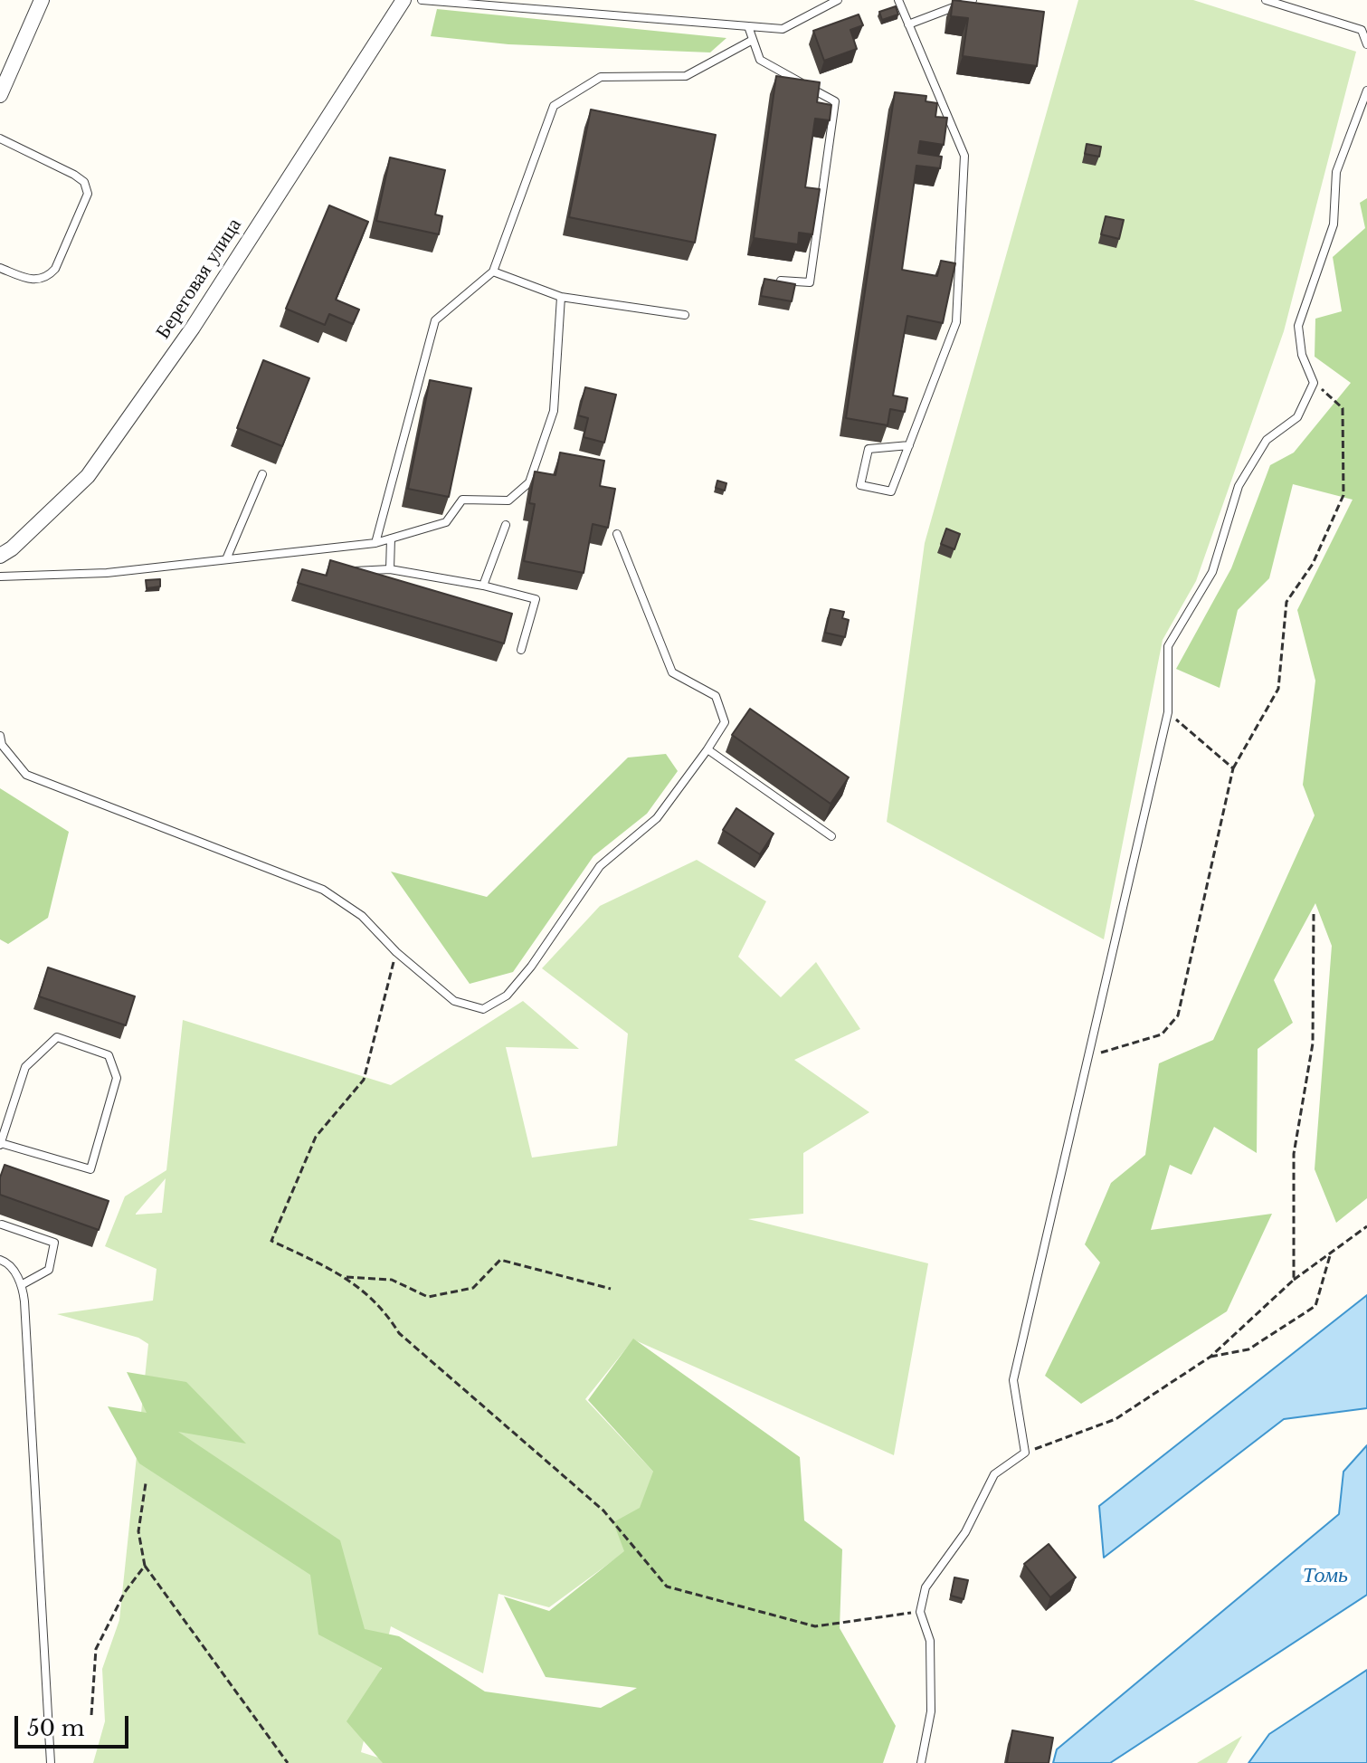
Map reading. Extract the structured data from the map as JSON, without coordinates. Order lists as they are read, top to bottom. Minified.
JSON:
{"streets":{"street":["Береговая улица"]},"water":["Томь"],"scale_bar":"50 m"}
